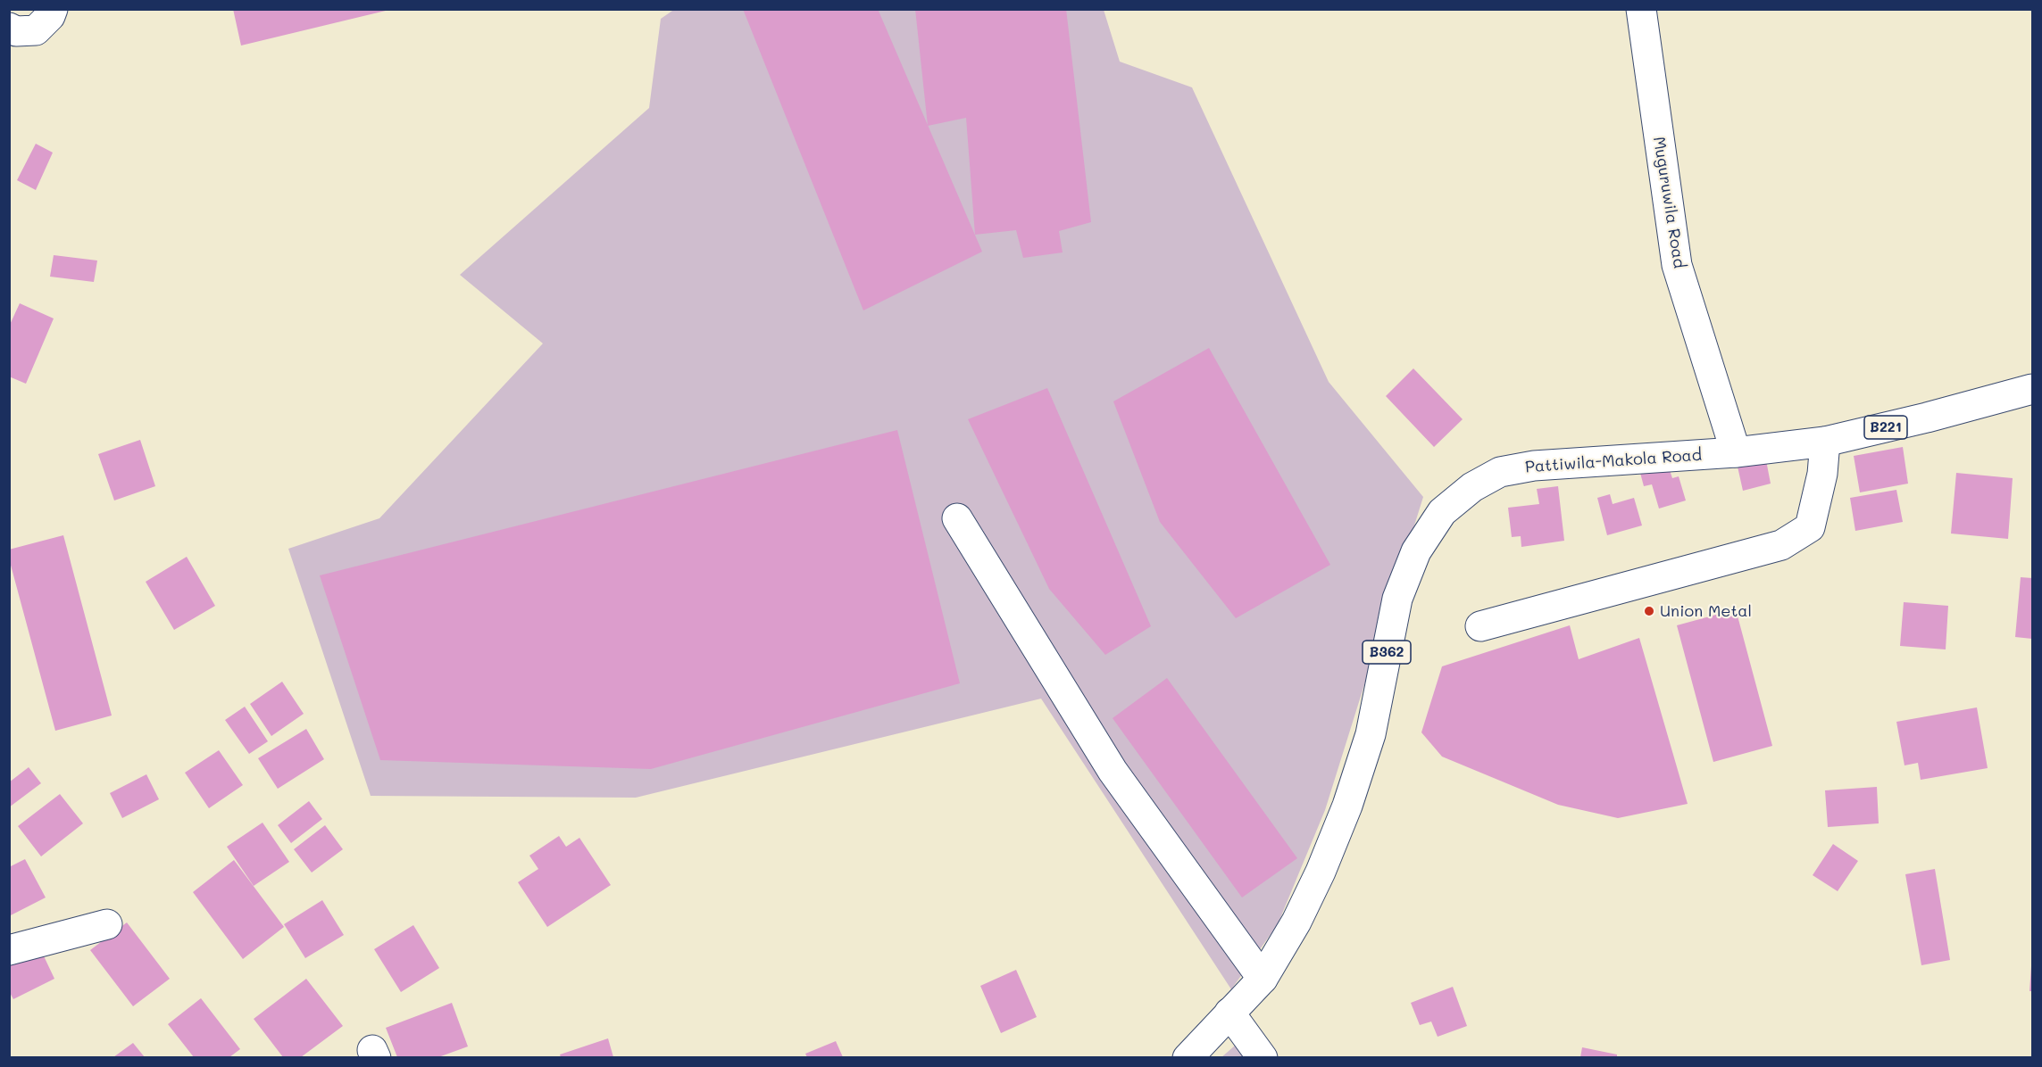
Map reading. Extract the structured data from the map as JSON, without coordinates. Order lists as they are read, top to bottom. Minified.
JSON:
{"streets":{"main road":["Muguruwila Road","B221","Pattiwila-Makola Road","B362"]},"crossings":[["Muguruwila Road","B221"],["Muguruwila Road","Pattiwila-Makola Road"],["B221","Pattiwila-Makola Road"]],"places":["Union Metal"]}
